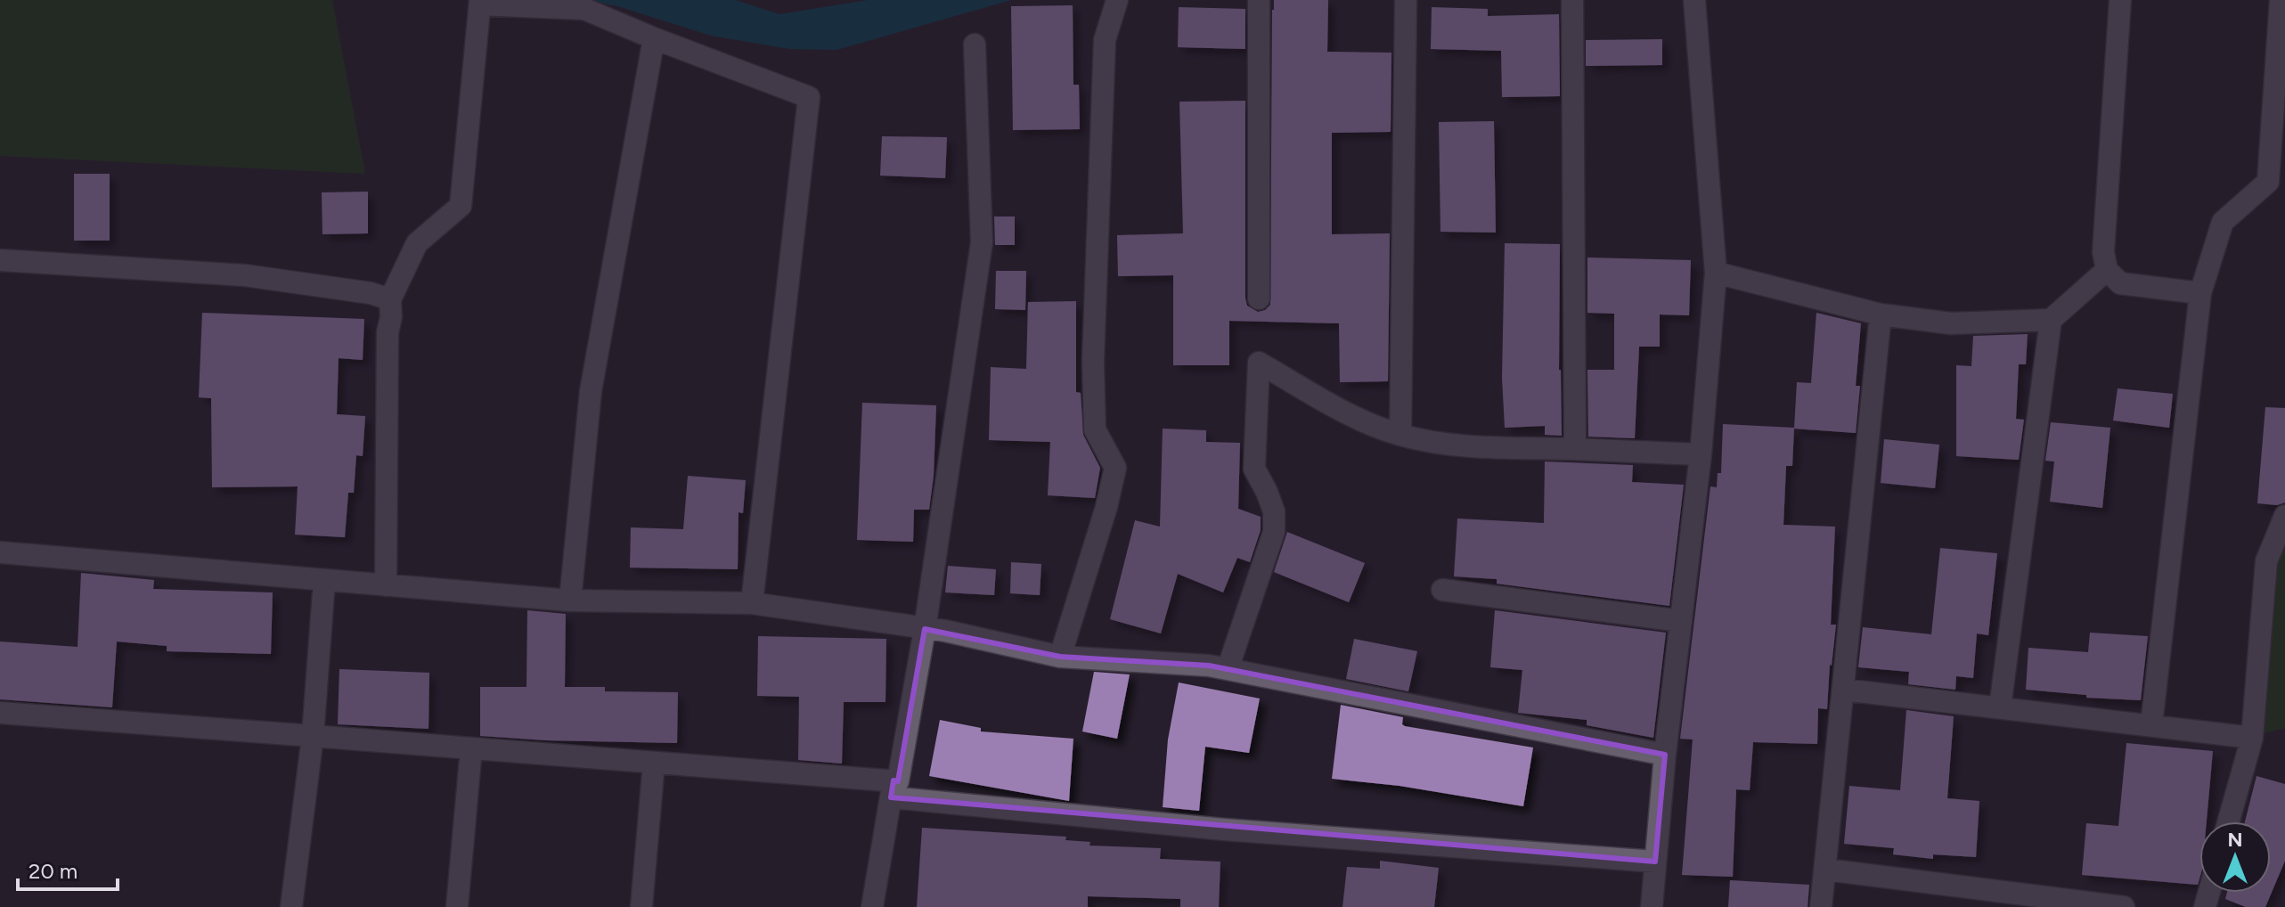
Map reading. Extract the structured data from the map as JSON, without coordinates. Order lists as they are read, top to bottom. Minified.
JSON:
{"scale_bar":"20 m","north":"top"}
